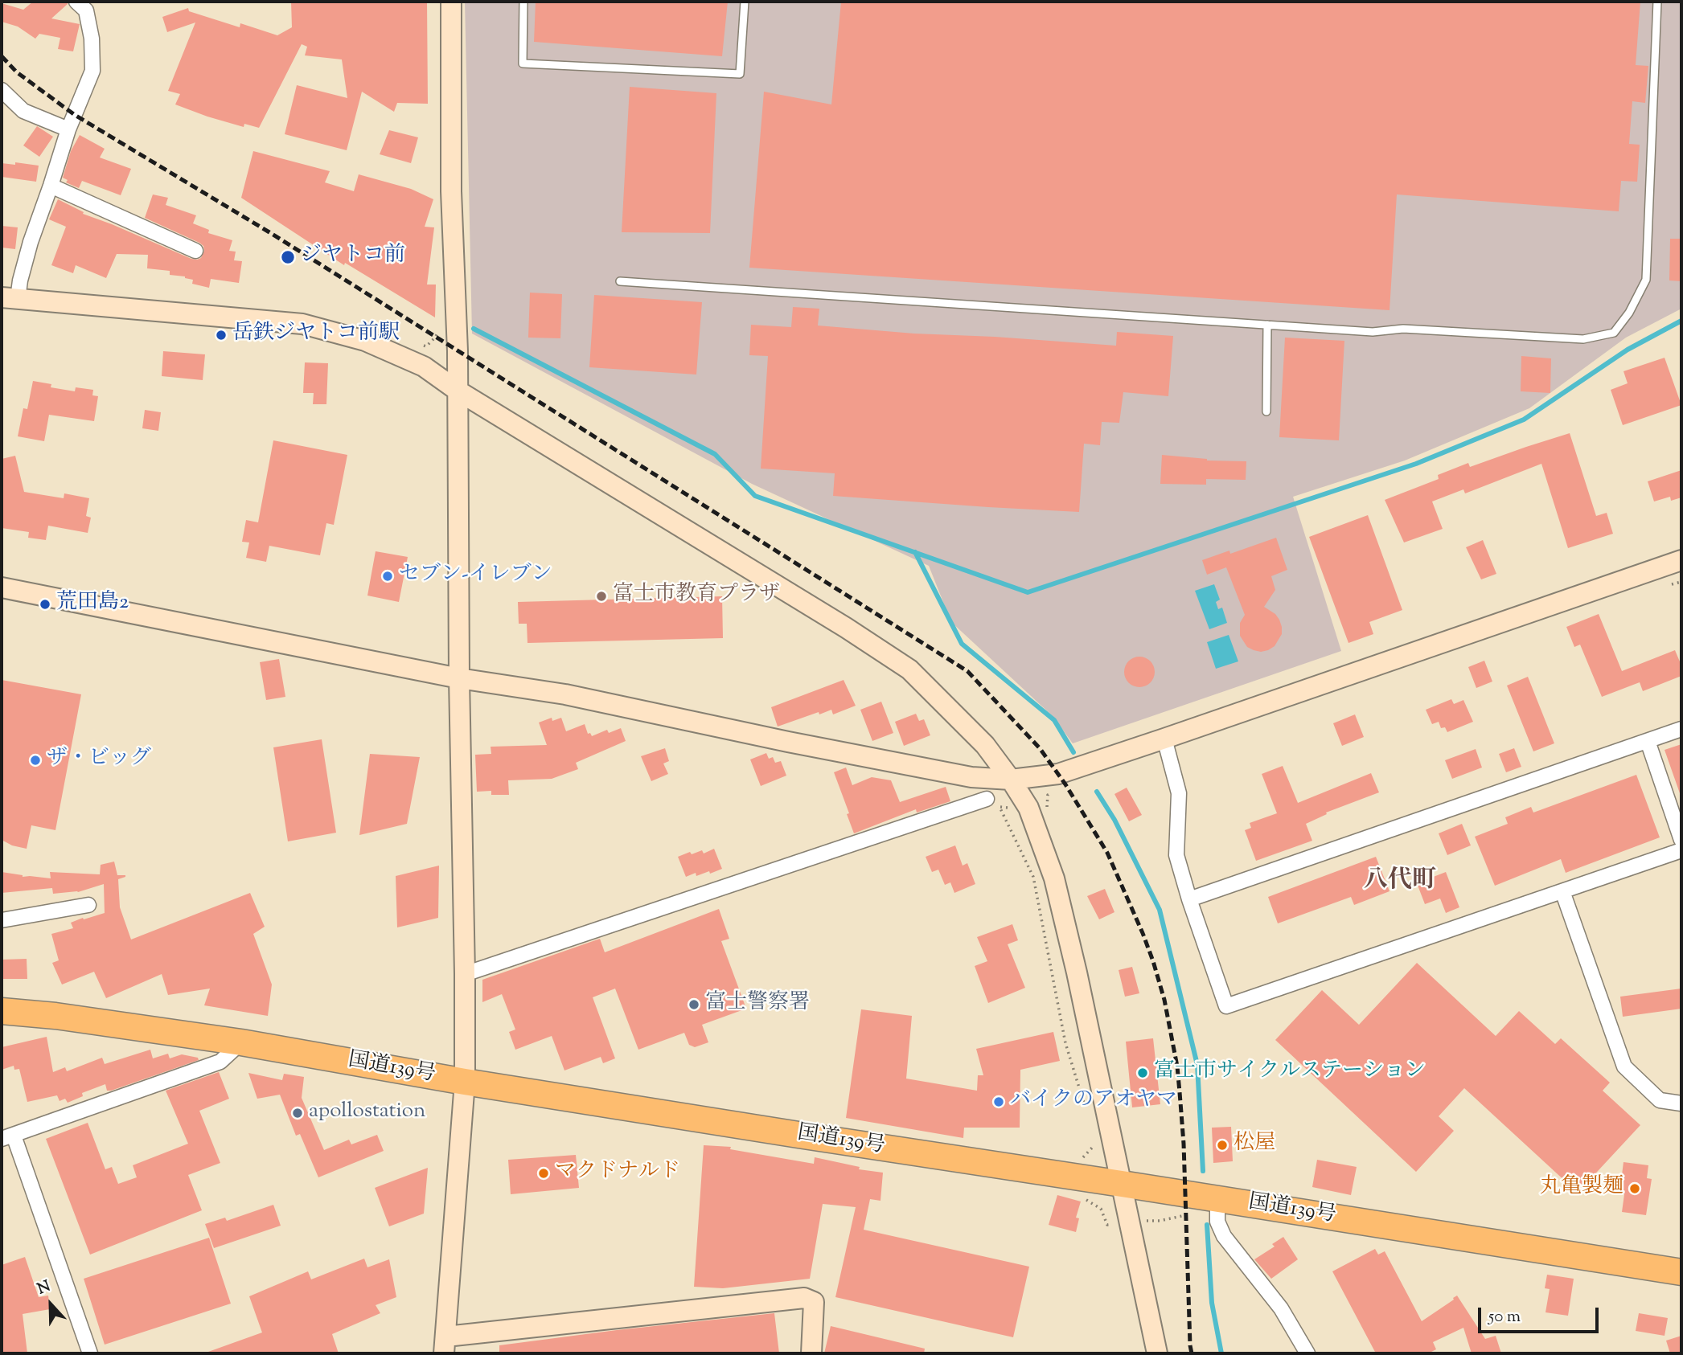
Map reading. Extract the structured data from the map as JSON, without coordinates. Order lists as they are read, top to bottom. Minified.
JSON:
{"streets":{"highway":["国道139号"]},"districts":["八代町"],"places":["ジヤトコ前","岳鉄ジヤトコ前駅","セブン-イレブン","富士市教育プラザ","荒田島2","ザ・ビッグ","富士警察署","富士市サイクルステーション","バイクのアオヤマ","apollostation","松屋","マクドナルド","丸亀製麺"],"scale_bar":"50 m","north":"top"}
